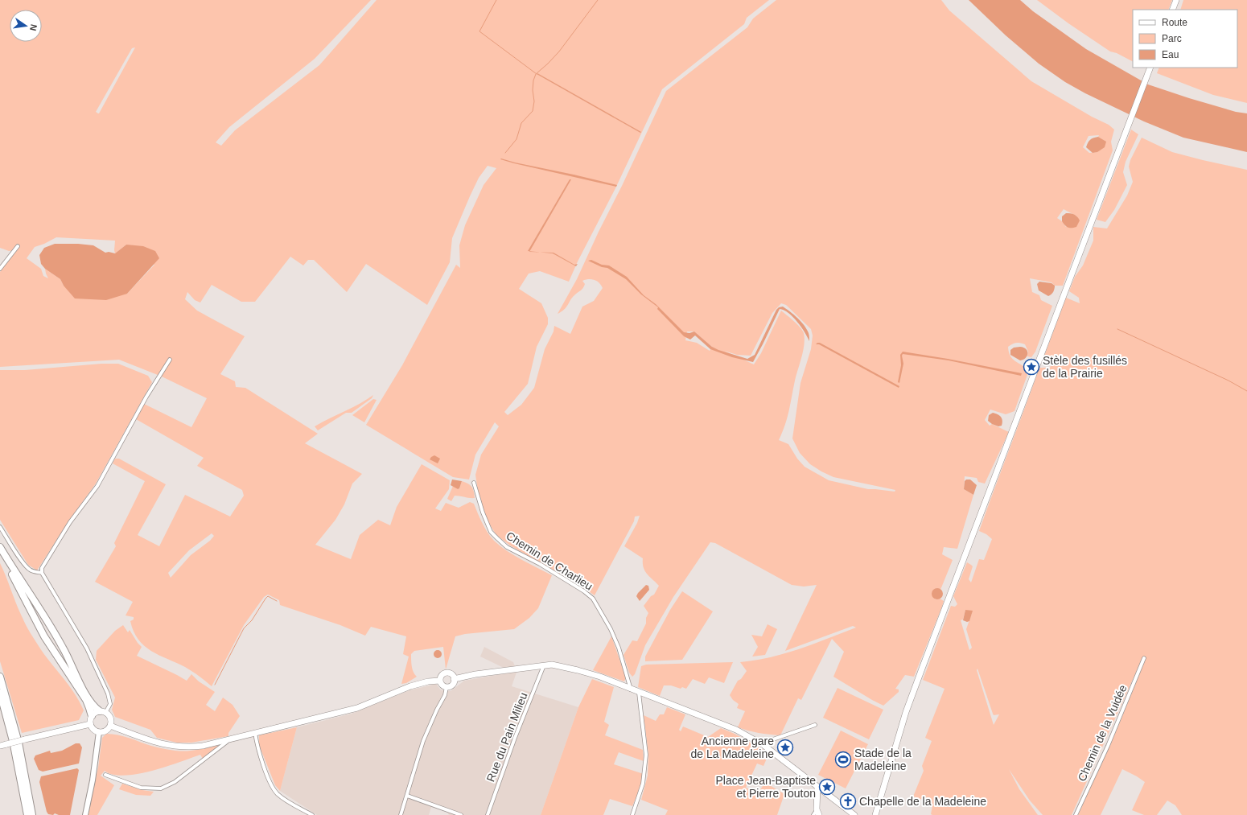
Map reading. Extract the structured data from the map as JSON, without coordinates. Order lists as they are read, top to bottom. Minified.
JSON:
{"streets":{"street":["Chemin de Charlieu","Chemin de la Vuidée","Rue du Pain Milieu"]},"places":{"place":["Stèle des fusillés de la Prairie","Ancienne gare de La Madeleine","Place Jean-Baptiste et Pierre Touton"],"sports":["Stade de la Madeleine"],"church":["Chapelle de la Madeleine"]},"legend":["Route","Parc","Eau"],"north":"right"}
